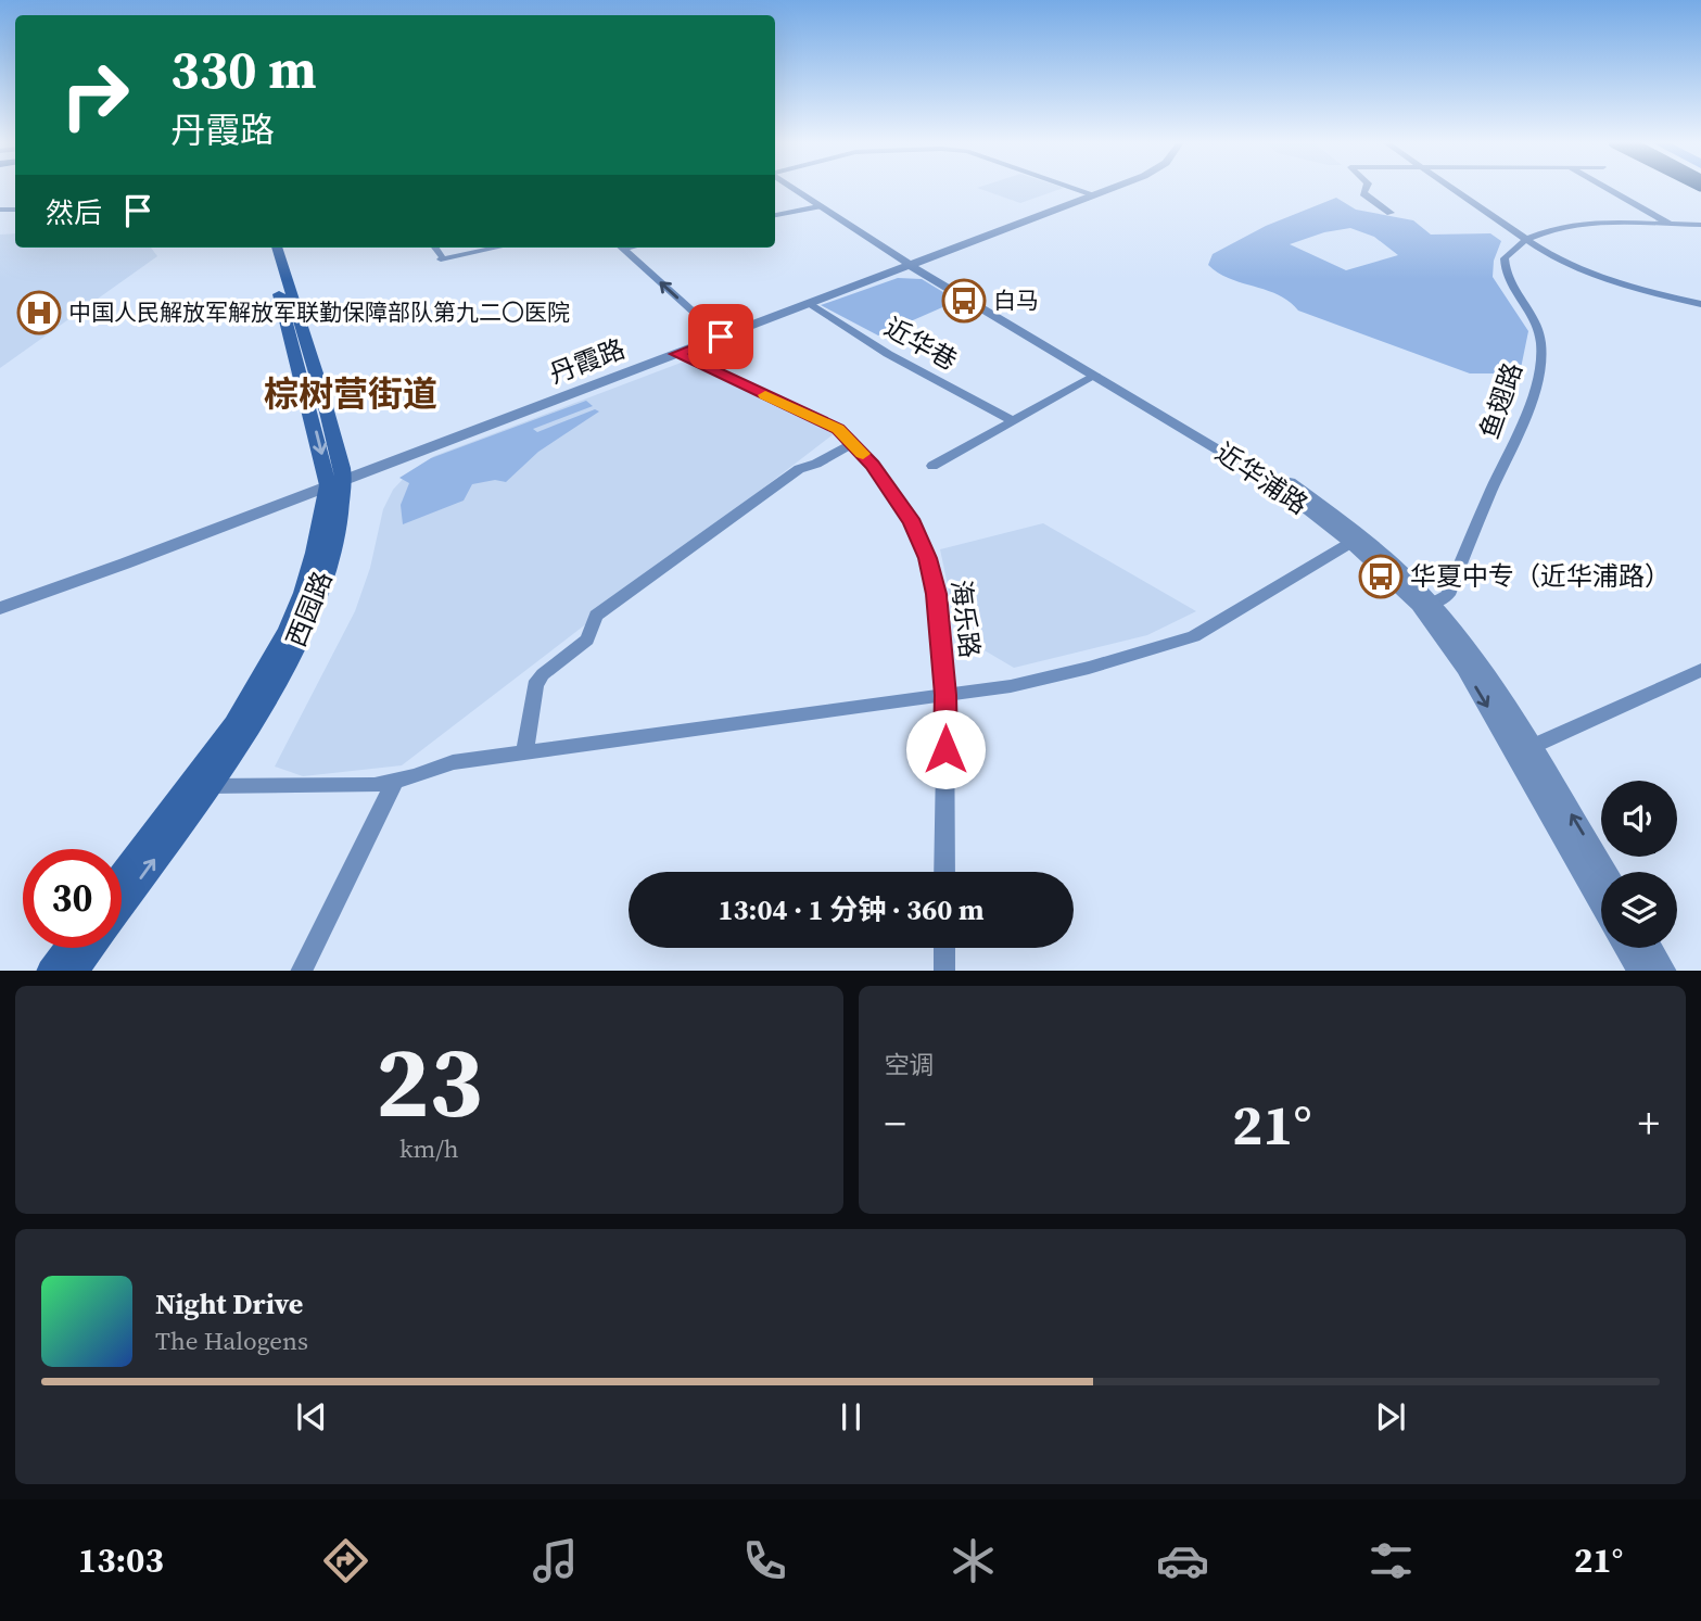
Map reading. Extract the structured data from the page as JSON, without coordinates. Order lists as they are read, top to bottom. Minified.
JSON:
{"streets":{"main road":["西园路"],"street":["近华巷","丹霞路","鱼翅路","近华浦路","海乐路"]},"crossings":[["近华巷","丹霞路"],["丹霞路","近华浦路"],["丹霞路","西园路"],["丹霞路","海乐路"],["鱼翅路","近华浦路"]],"districts":["棕树营街道"],"places":{"bus stop":["白马","华夏中专（近华浦路）"],"hospital":["中国人民解放军解放军联勤保障部队第九二〇医院"]},"page":{"turn":["330 m","丹霞路"],"then":"然后","limit":"30","trip":"13:04 · 1 分钟 · 360 m","tile":[["23","km/h"],"空调"],"heat":["−","21°","+"],"song":["Night Drive","The Halogens"],"tabs":["13:03","21°"]}}
